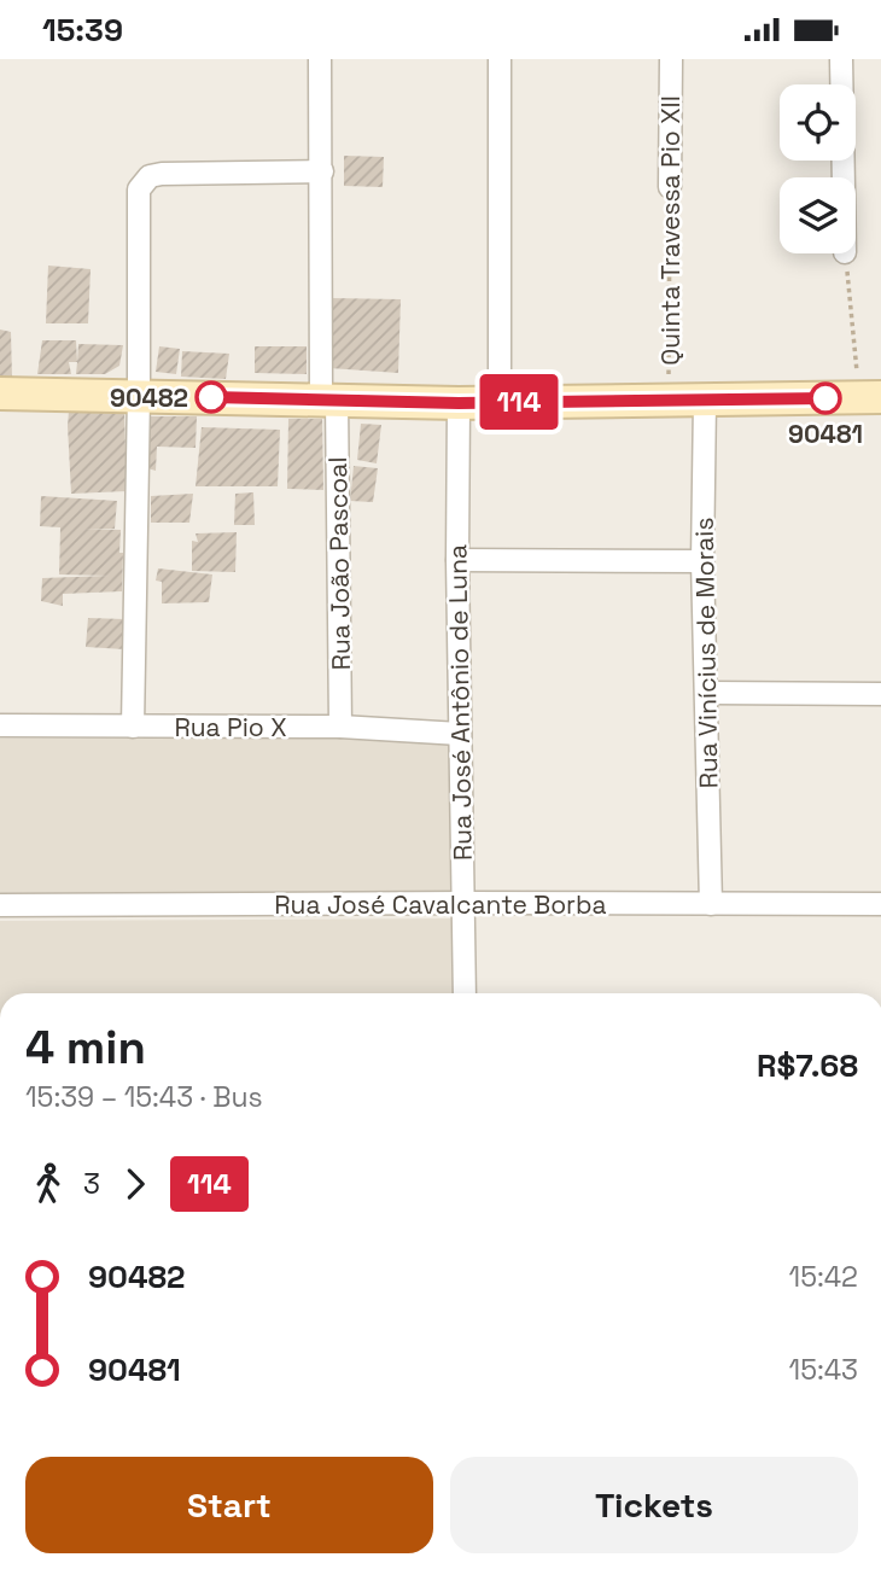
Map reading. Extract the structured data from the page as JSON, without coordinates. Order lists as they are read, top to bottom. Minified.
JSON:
{"streets":{"street":["Quinta Travessa Pio XII","Rua João Pascoal","Rua Vinícius de Morais","Rua José Antônio de Luna","Rua Pio X","Rua José Cavalcante Borba"]},"crossings":[["Rua João Pascoal","Rua Pio X"],["Rua Vinícius de Morais","Rua José Cavalcante Borba"],["Rua José Antônio de Luna","Rua Pio X"],["Rua José Antônio de Luna","Rua José Cavalcante Borba"]],"places":["90482","90481"],"lines":["bus line 114"],"page":{"status":"15:39","on_map":"114","heading":["4 min","15:39 – 15:43 · Bus","R$7.68"],"legs":["3","114"],"list":[{"name":"90482","value":"15:42"},{"name":"90481","value":"15:43"}],"buttons":["Start","Tickets"]}}
